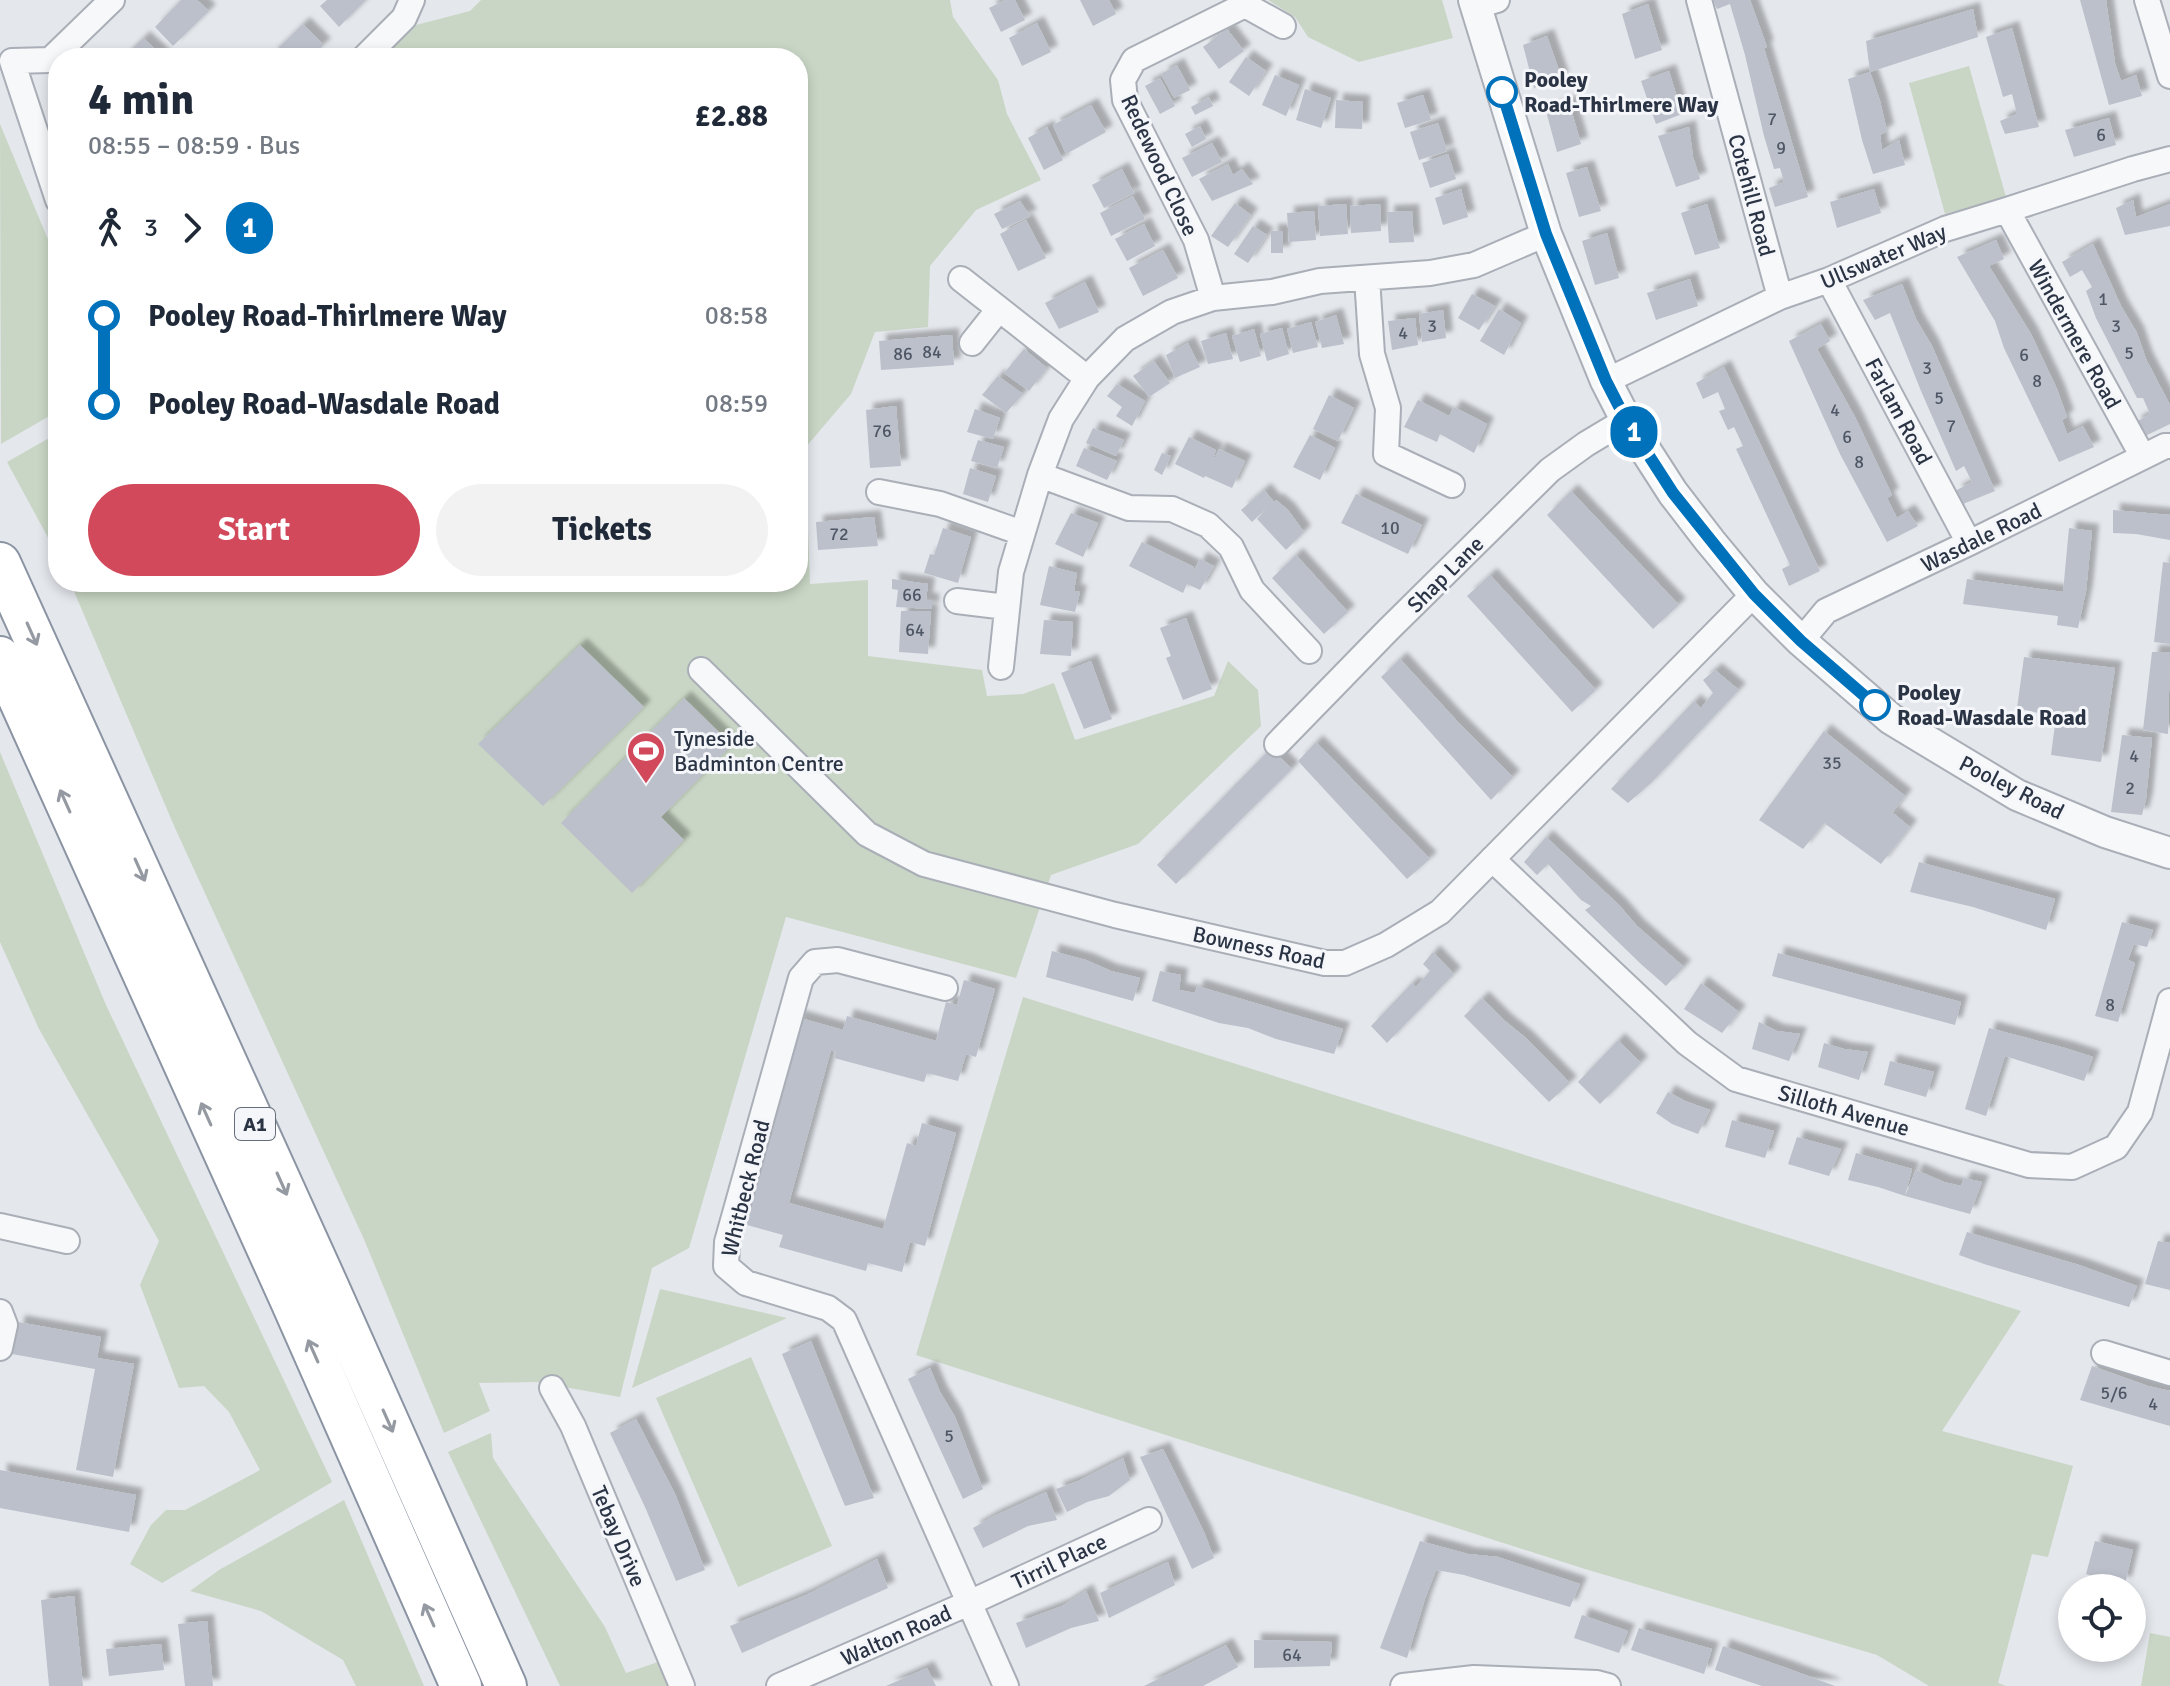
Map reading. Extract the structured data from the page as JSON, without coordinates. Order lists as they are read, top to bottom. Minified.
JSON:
{"streets":{"highway":["A1"],"street":["Redewood Close","Cotehill Road","Ullswater Way","Windermere Road","Farlam Road","Wasdale Road","Shap Lane","Pooley Road","Bowness Road","Silloth Avenue","Whitbeck Road","Tebay Drive","Tirril Place","Walton Road"]},"crossings":[["Cotehill Road","Ullswater Way"],["Ullswater Way","Windermere Road"],["Ullswater Way","Farlam Road"],["Ullswater Way","Pooley Road"],["Windermere Road","Wasdale Road"],["Farlam Road","Wasdale Road"],["Wasdale Road","Pooley Road"],["Shap Lane","Pooley Road"],["Pooley Road","Bowness Road"],["Bowness Road","Silloth Avenue"],["Whitbeck Road","Tirril Place"],["Whitbeck Road","Walton Road"],["Tirril Place","Walton Road"]],"places":{"other":["Pooley Road-Thirlmere Way","Pooley Road-Wasdale Road"],"sports":["Tyneside Badminton Centre"]},"lines":["bus line 1"],"house_numbers":["7","6","9","1","3","3","4","84","5","86","6","3","8","5","4","7","76","6","8","10","72","66","64","4","35","2","8","5/6","4","5","64"],"page":{"on_map":"1","heading":["4 min","08:55 – 08:59 · Bus","£2.88"],"legs":["3","1"],"list":[{"name":"Pooley Road-Thirlmere Way","value":"08:58"},{"name":"Pooley Road-Wasdale Road","value":"08:59"}],"buttons":["Start","Tickets"]}}
